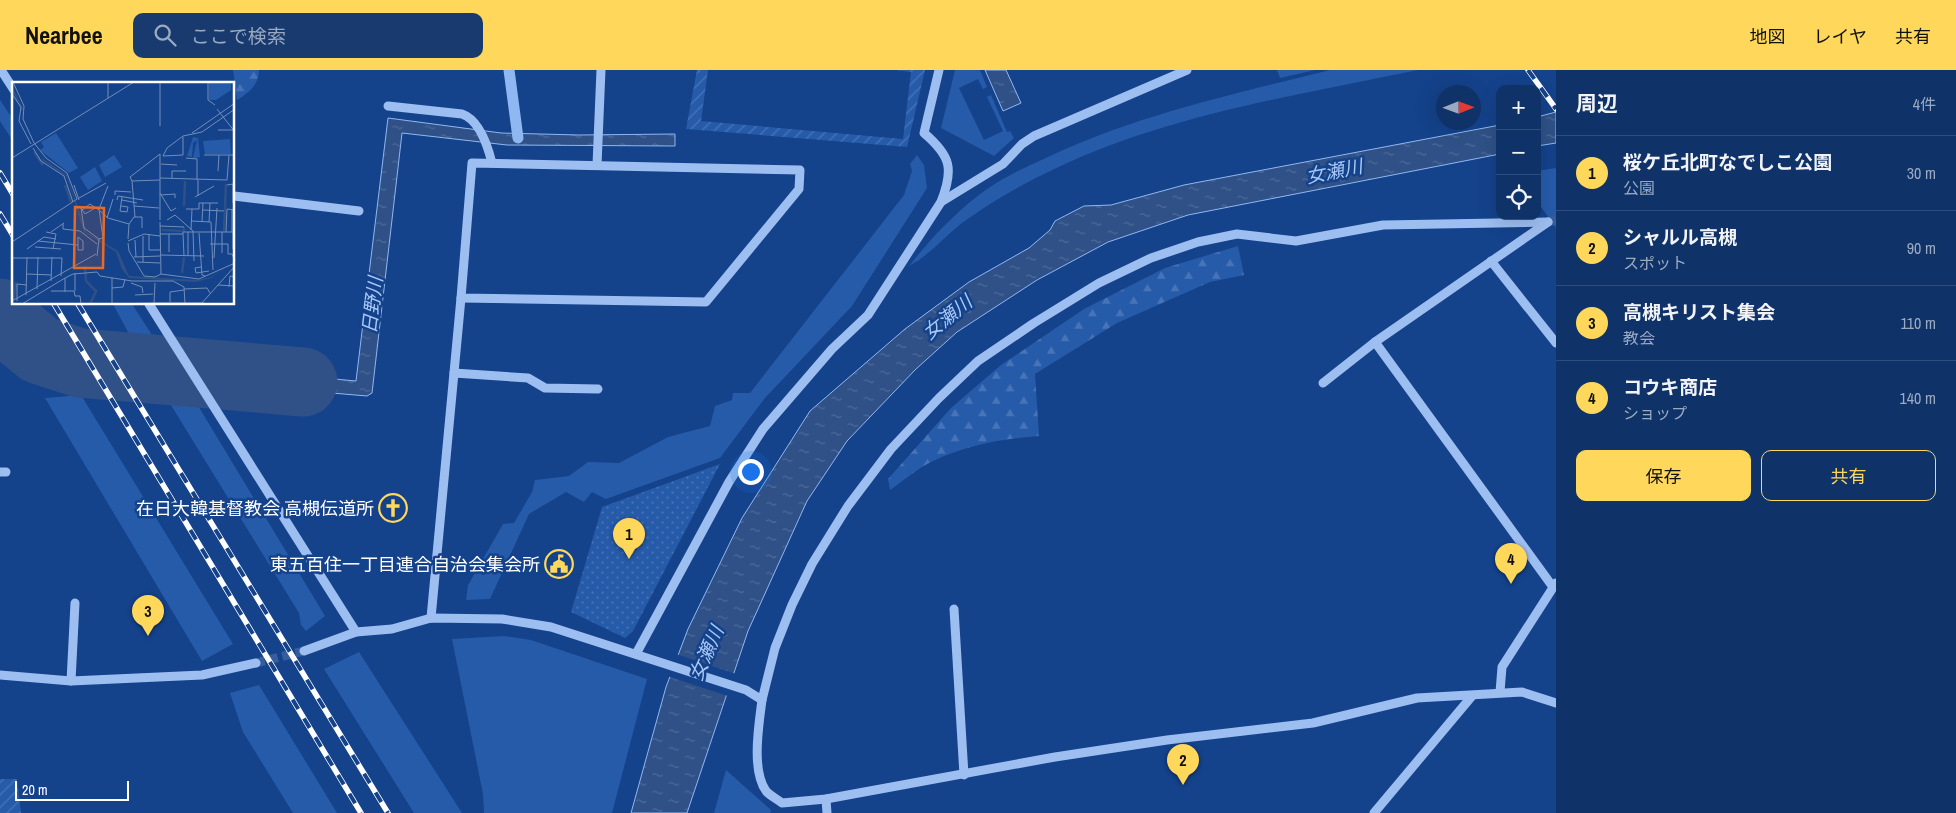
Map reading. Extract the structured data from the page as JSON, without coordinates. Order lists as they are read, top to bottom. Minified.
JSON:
{"water":["女瀬川","日野川"],"places":{"church":["在日大韓基督教会 高槻伝道所"],"public building":["東五百住一丁目連合自治会集会所"]},"scale_bar":"20 m","north":"right","page":{"header":"Nearbee","search":"ここで検索","nav":["地図","レイヤ","共有"],"heading":["周辺","4件"],"map_buttons":["+","−"],"list":[{"mark":"1","name":"桜ケ丘北町なでしこ公園","note":"公園","value":"30 m"},{"mark":"2","name":"シャルル高槻","note":"スポット","value":"90 m"},{"mark":"3","name":"高槻キリスト集会","note":"教会","value":"110 m"},{"mark":"4","name":"コウキ商店","note":"ショップ","value":"140 m"}],"buttons":["保存","共有"],"pins":["1","4","3","2"],"scale":"20 m"}}
